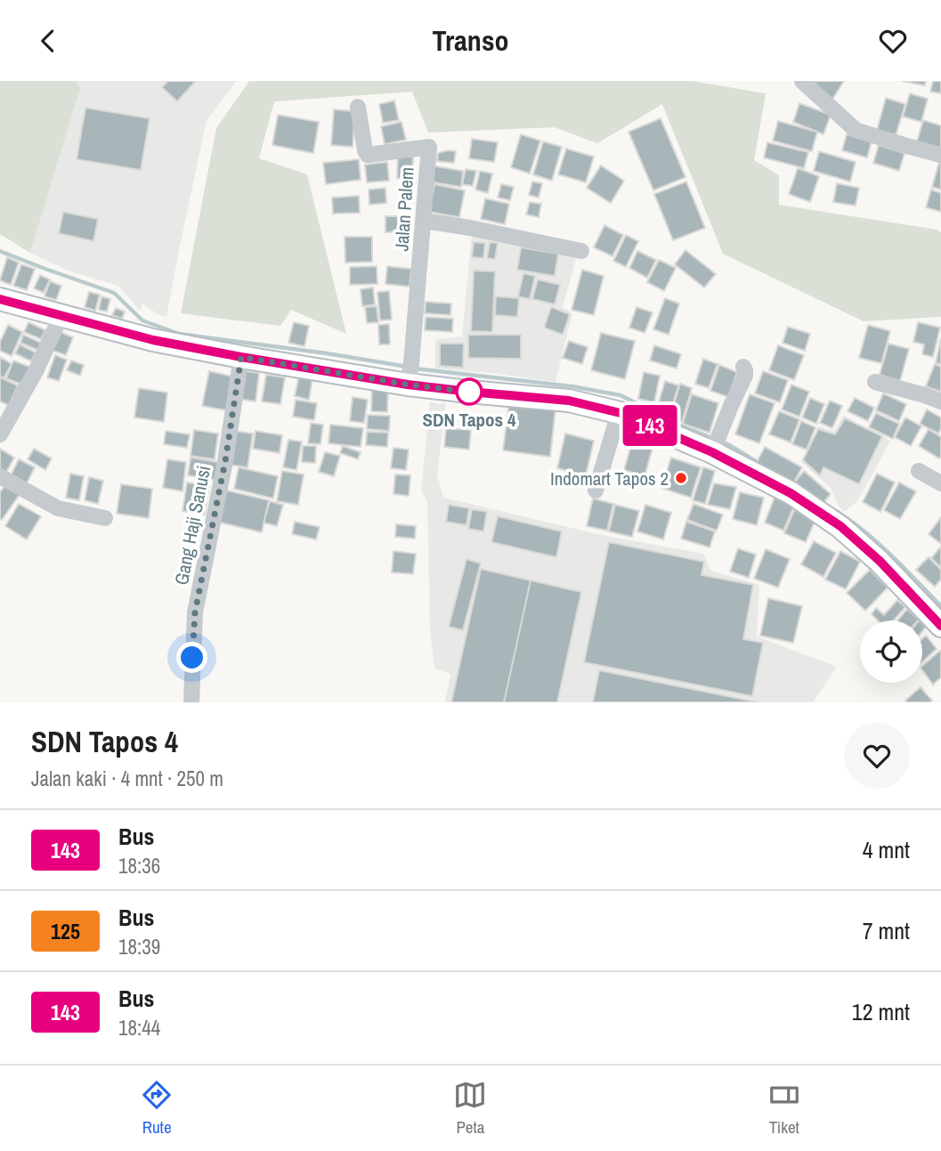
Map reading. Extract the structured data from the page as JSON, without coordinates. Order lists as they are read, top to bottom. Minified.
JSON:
{"streets":{"street":["Jalan Palem","Gang Haji Sanusi"]},"places":["SDN Tapos 4","Indomart Tapos 2"],"lines":["bus line 143"],"page":{"header":"Transo","on_map":"143","heading":["SDN Tapos 4","Jalan kaki · 4 mnt · 250 m"],"list":[{"mark":"143","name":"Bus","note":"18:36","value":"4 mnt"},{"mark":"125","name":"Bus","note":"18:39","value":"7 mnt"},{"mark":"143","name":"Bus","note":"18:44","value":"12 mnt"}],"tabs":["Rute","Peta","Tiket"]}}
